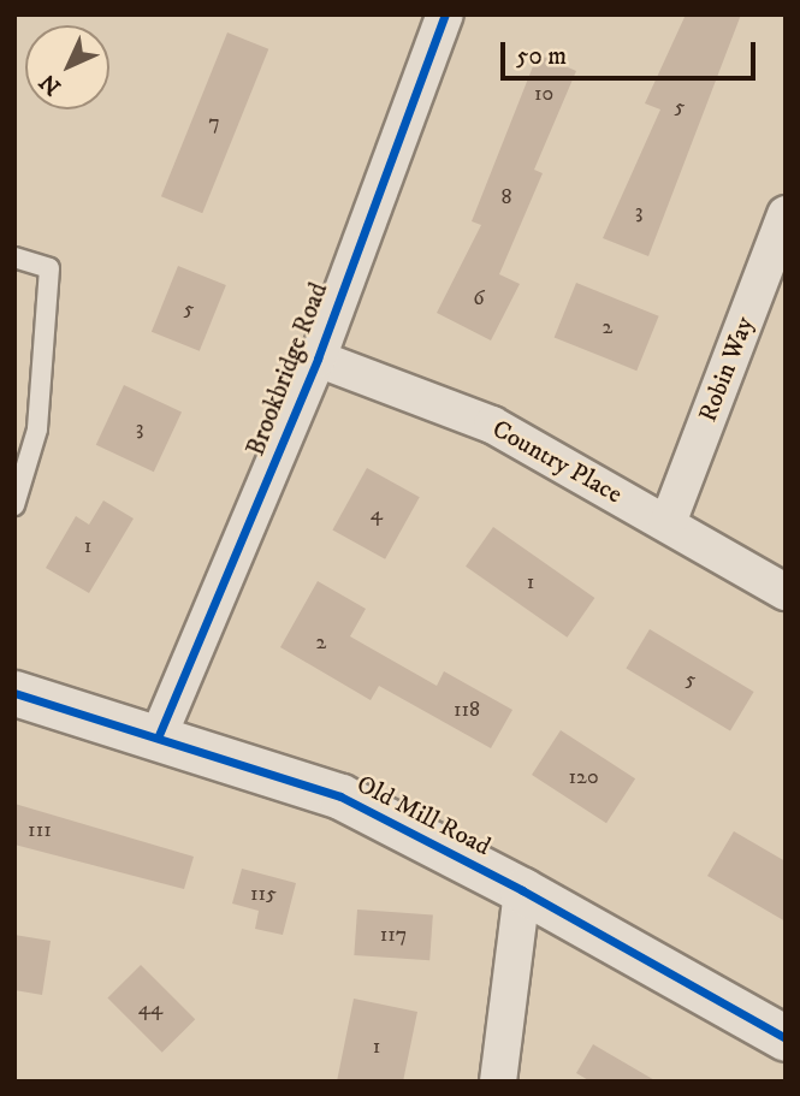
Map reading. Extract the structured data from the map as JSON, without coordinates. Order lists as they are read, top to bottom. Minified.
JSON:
{"streets":{"street":["Brookbridge Road","Robin Way","Country Place","Old Mill Road"]},"crossings":[["Brookbridge Road","Country Place"],["Brookbridge Road","Old Mill Road"],["Robin Way","Country Place"]],"house_numbers":["10","5","7","8","3","6","5","2","3","4","1","1","2","5","118","120","111","115","117","44","1"],"scale_bar":"50 m","north":"bottom left"}
